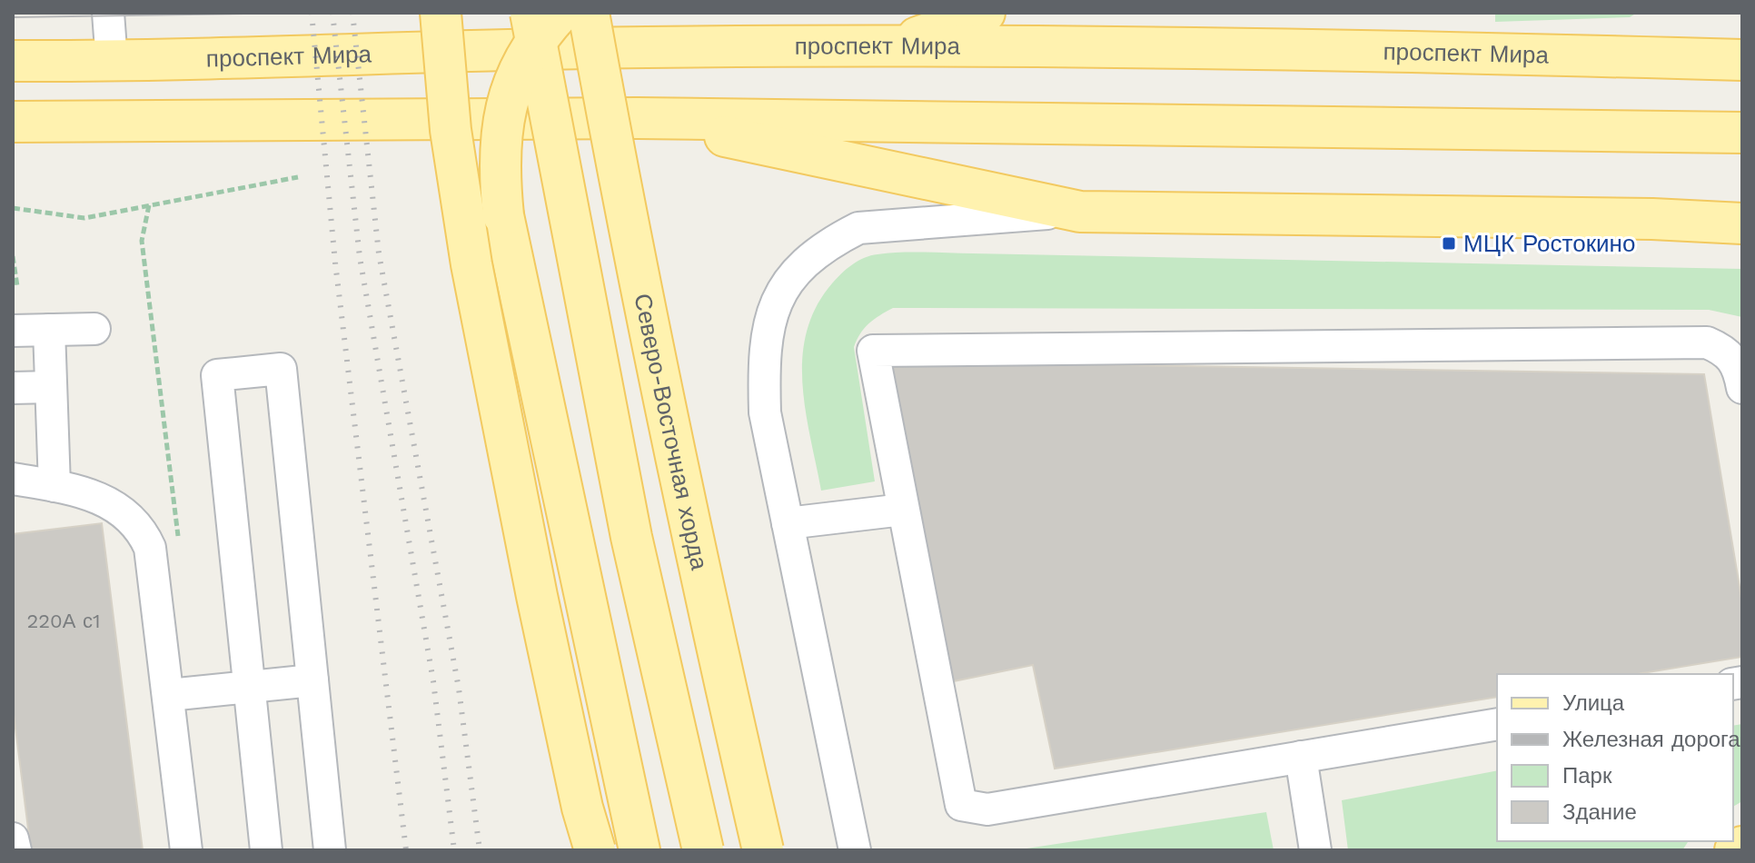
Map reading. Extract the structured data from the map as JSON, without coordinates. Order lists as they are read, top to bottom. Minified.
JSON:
{"streets":{"main road":["проспект Мира","Северо-Восточная хорда"]},"places":{"transit":["МЦК Ростокино"]},"house_numbers":["220А с1"],"legend":["Улица","Железная дорога","Парк","Здание"]}
